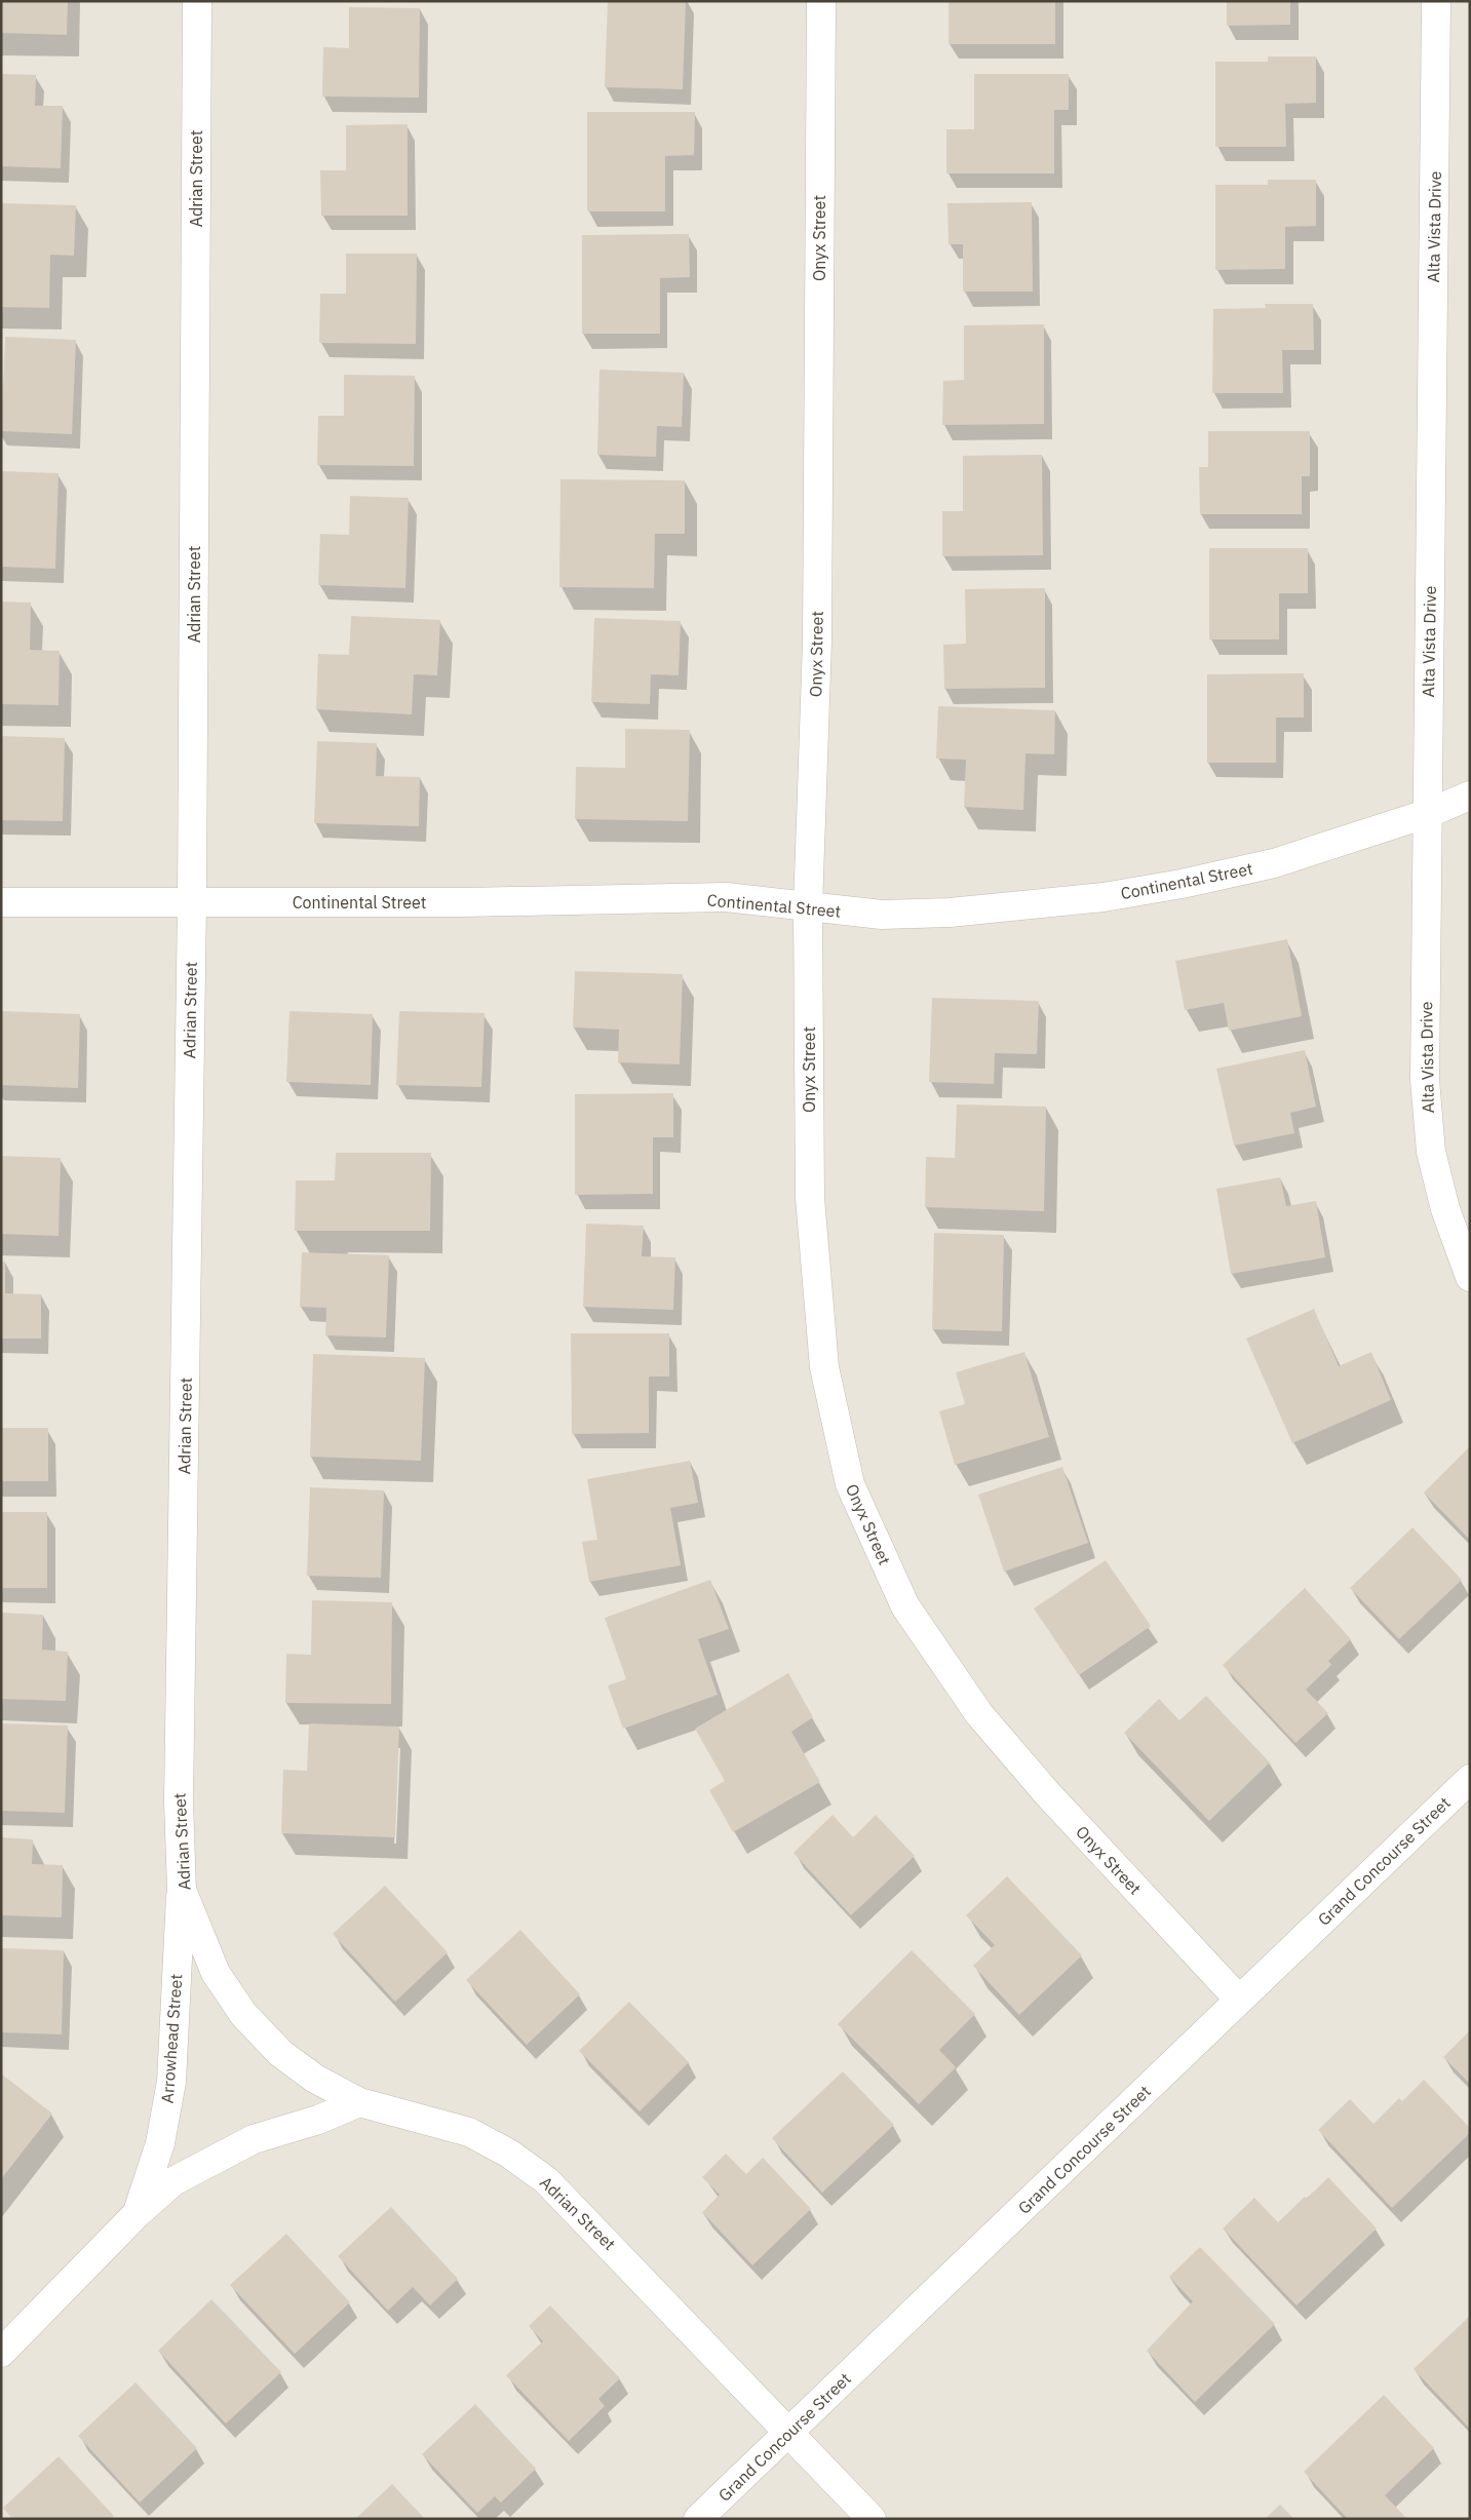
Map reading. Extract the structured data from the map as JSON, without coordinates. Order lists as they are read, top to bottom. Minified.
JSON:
{"streets":{"street":["Adrian Street","Alta Vista Drive","Onyx Street","Continental Street","Grand Concourse Street","Arrowhead Street"]},"crossings":[["Adrian Street","Continental Street"],["Adrian Street","Grand Concourse Street"],["Adrian Street","Arrowhead Street"],["Alta Vista Drive","Continental Street"],["Onyx Street","Continental Street"],["Onyx Street","Grand Concourse Street"]]}
